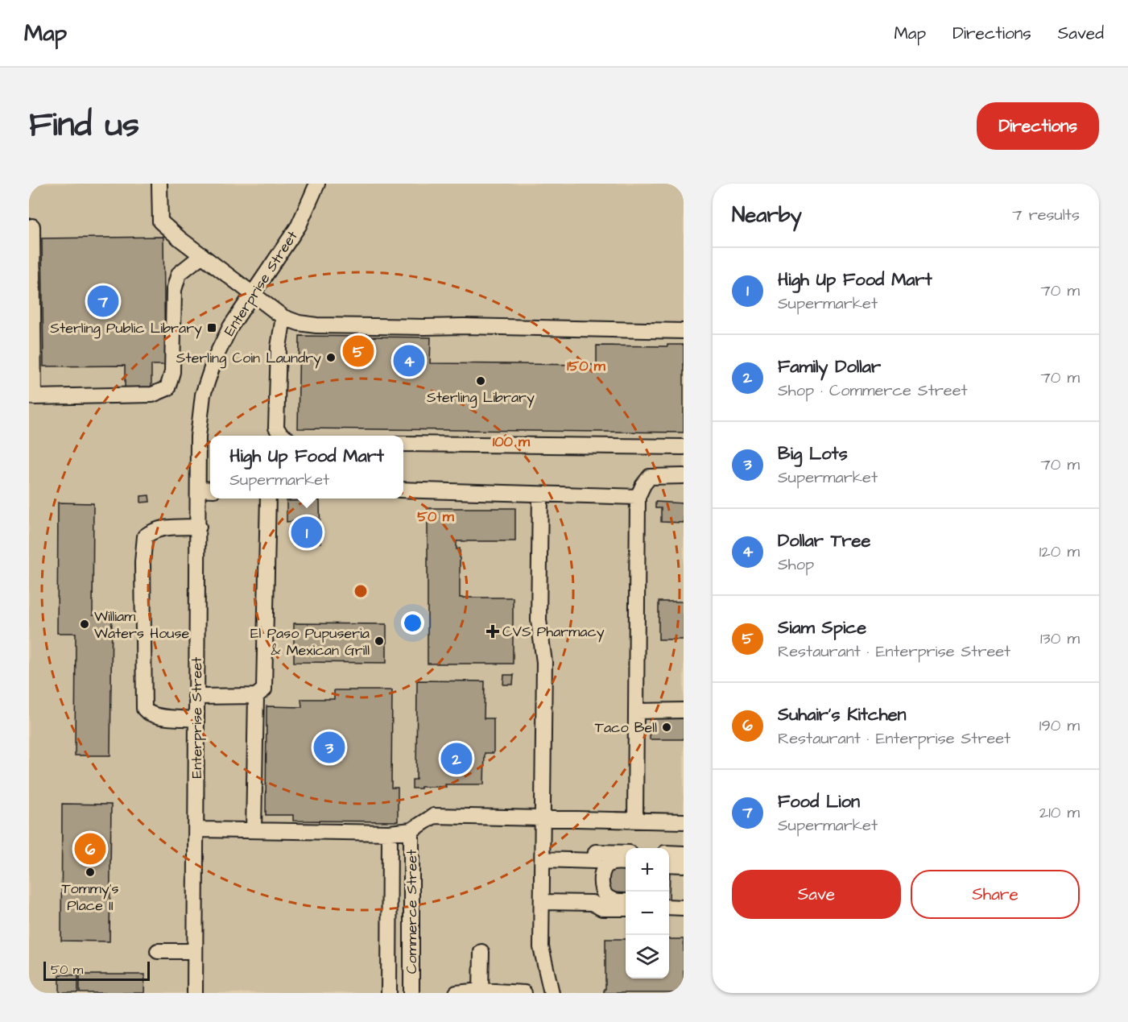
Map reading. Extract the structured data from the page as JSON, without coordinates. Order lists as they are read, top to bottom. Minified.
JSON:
{"streets":{"street":["Enterprise Street","Commerce Street"]},"places":{"transit":["Sterling Public Library"],"other":["Sterling Coin Laundry","Sterling Library","William Waters House","El Paso Pupuseria & Mexican Grill","Taco Bell","Tommy's Place II"],"health":["CVS Pharmacy"]},"scale_bar":"50 m","page":{"header":"Map","nav":["Map","Directions","Saved"],"title":"Find us","buttons":["Directions",["Save","Share"]],"heading":["Nearby","7 results"],"list":[{"mark":"1","name":"High Up Food Mart","note":"Supermarket","value":"70 m"},{"mark":"2","name":"Family Dollar","note":"Shop · Commerce Street","value":"70 m"},{"mark":"3","name":"Big Lots","note":"Supermarket","value":"70 m"},{"mark":"4","name":"Dollar Tree","note":"Shop","value":"120 m"},{"mark":"5","name":"Siam Spice","note":"Restaurant · Enterprise Street","value":"130 m"},{"mark":"6","name":"Suhair’s Kitchen","note":"Restaurant · Enterprise Street","value":"190 m"},{"mark":"7","name":"Food Lion","note":"Supermarket","value":"210 m"}],"pins":["7","5","4","1","3","2","6"],"popup":["High Up Food Mart","Supermarket"],"map_buttons":["+","−"],"scale":"50 m"},"rings":["150 m","100 m","50 m"]}
